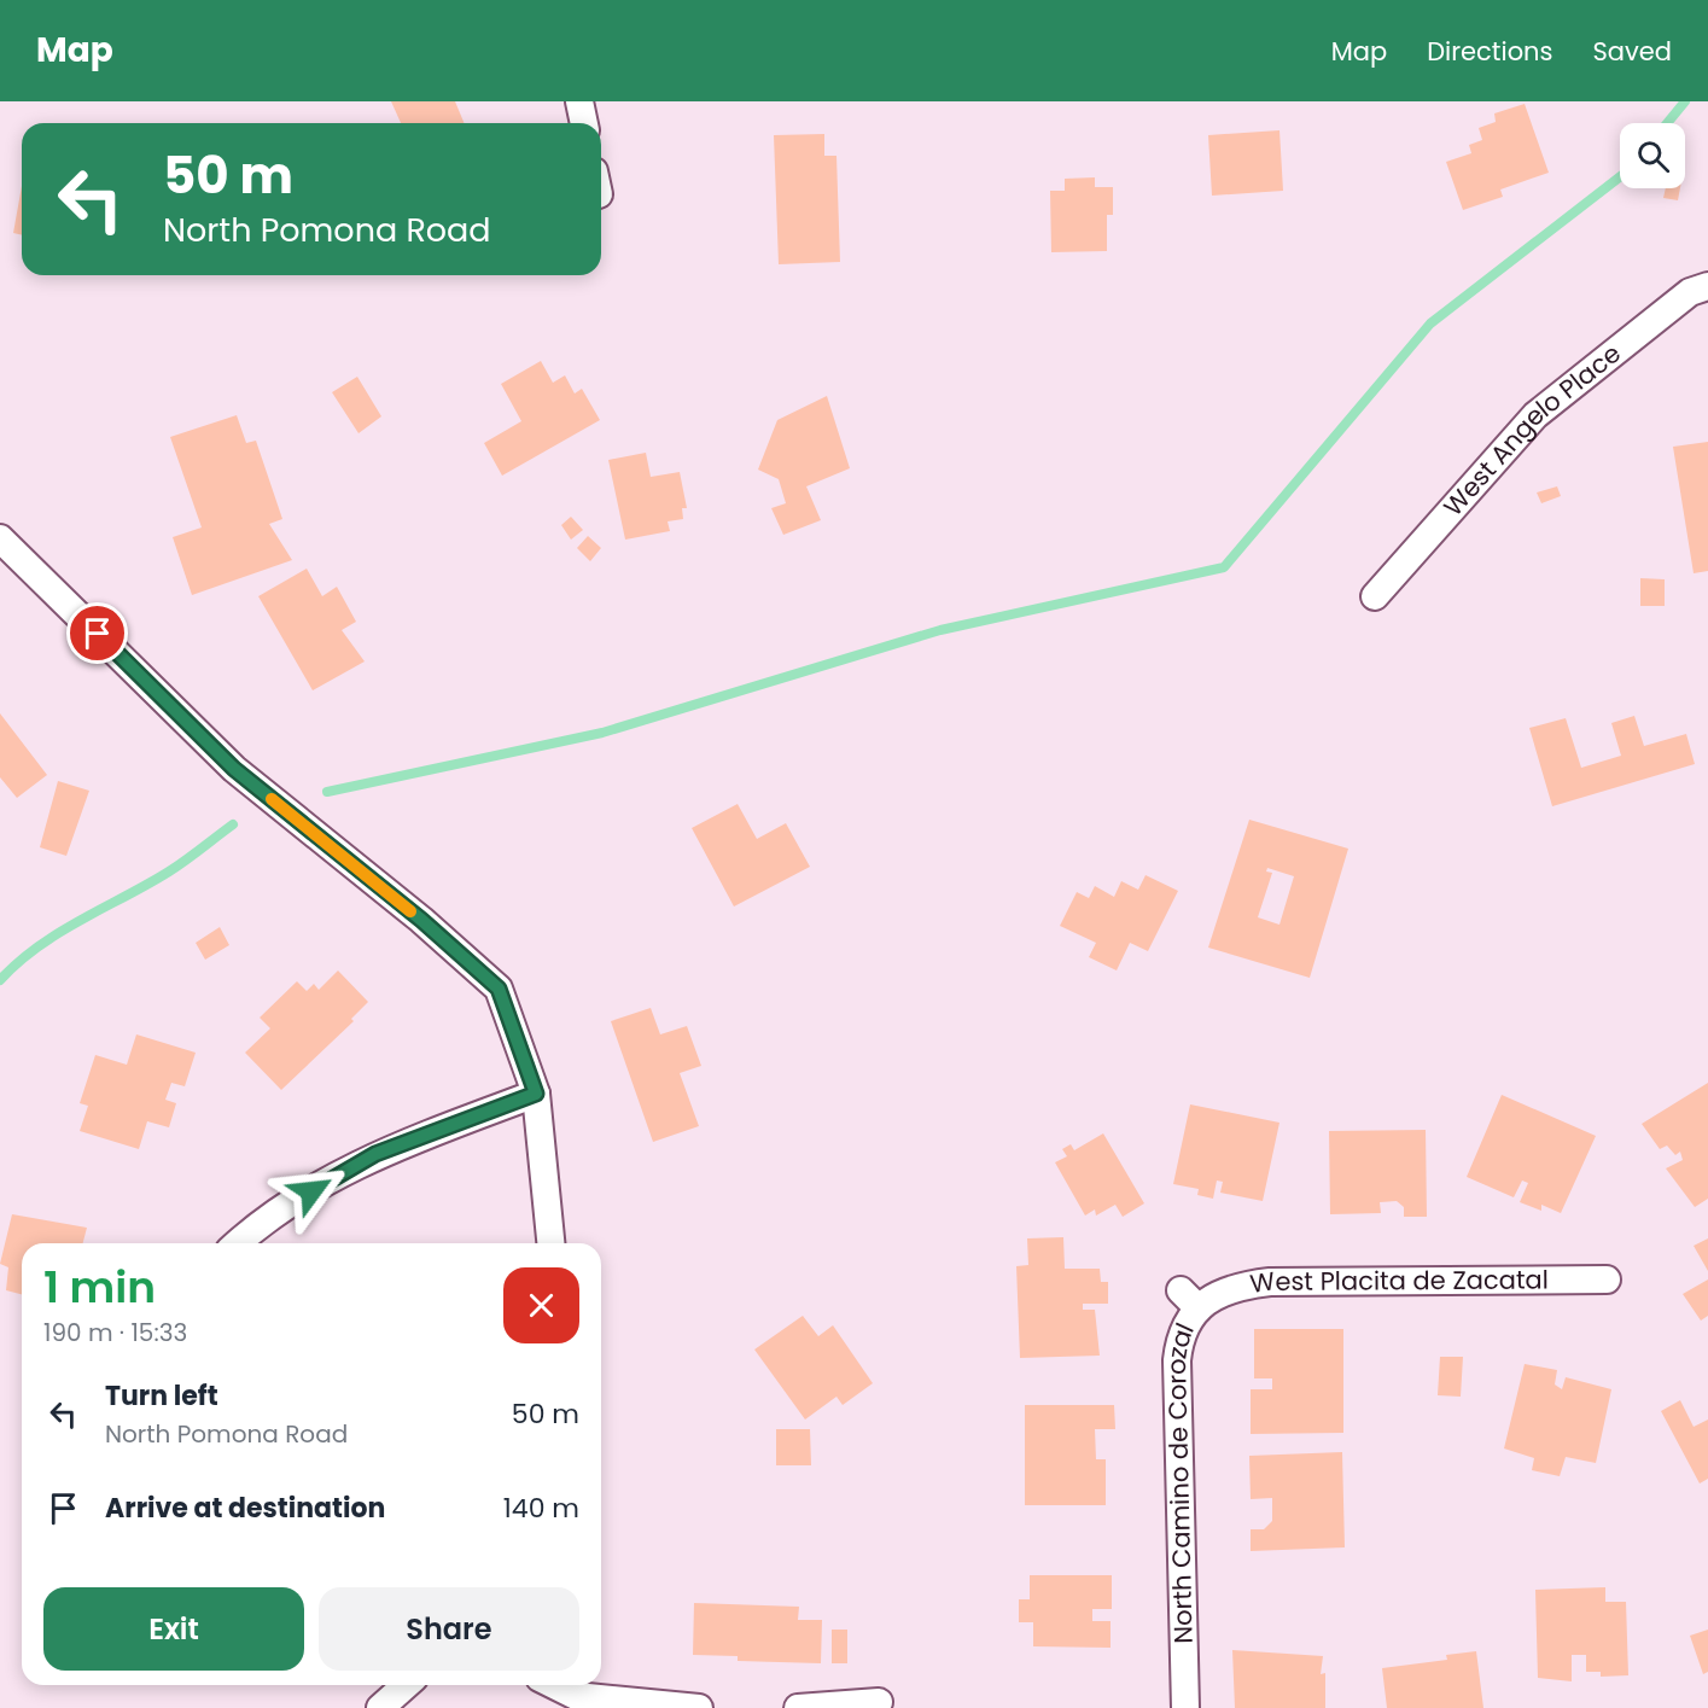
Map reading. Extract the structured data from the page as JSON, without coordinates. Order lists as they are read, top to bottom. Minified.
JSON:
{"streets":{"street":["West Angelo Place","West Placita de Zacatal","North Camino de Corozal"]},"crossings":[["West Placita de Zacatal","North Camino de Corozal"]],"page":{"header":"Map","nav":["Map","Directions","Saved"],"turn":["50 m","North Pomona Road"],"heading":["1 min","190 m · 15:33"],"list":[{"name":"Turn left","note":"North Pomona Road","value":"50 m"},{"name":"Arrive at destination","value":"140 m"}],"buttons":["Exit","Share"]}}
